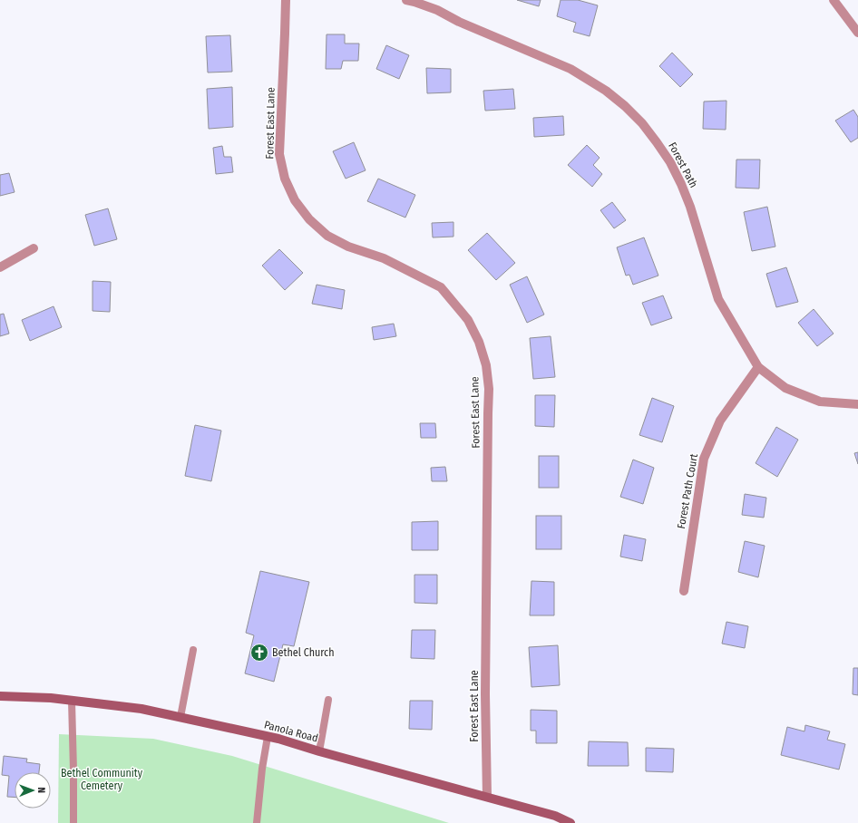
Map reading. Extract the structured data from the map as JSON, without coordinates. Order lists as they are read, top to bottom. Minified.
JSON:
{"streets":{"main road":["Panola Road"],"street":["Forest East Lane","Forest Path","Forest Path Court"]},"crossings":[["Forest East Lane","Panola Road"],["Forest Path","Forest Path Court"]],"parks":["Bethel Community Cemetery"],"places":{"church":["Bethel Church"]},"north":"right"}
